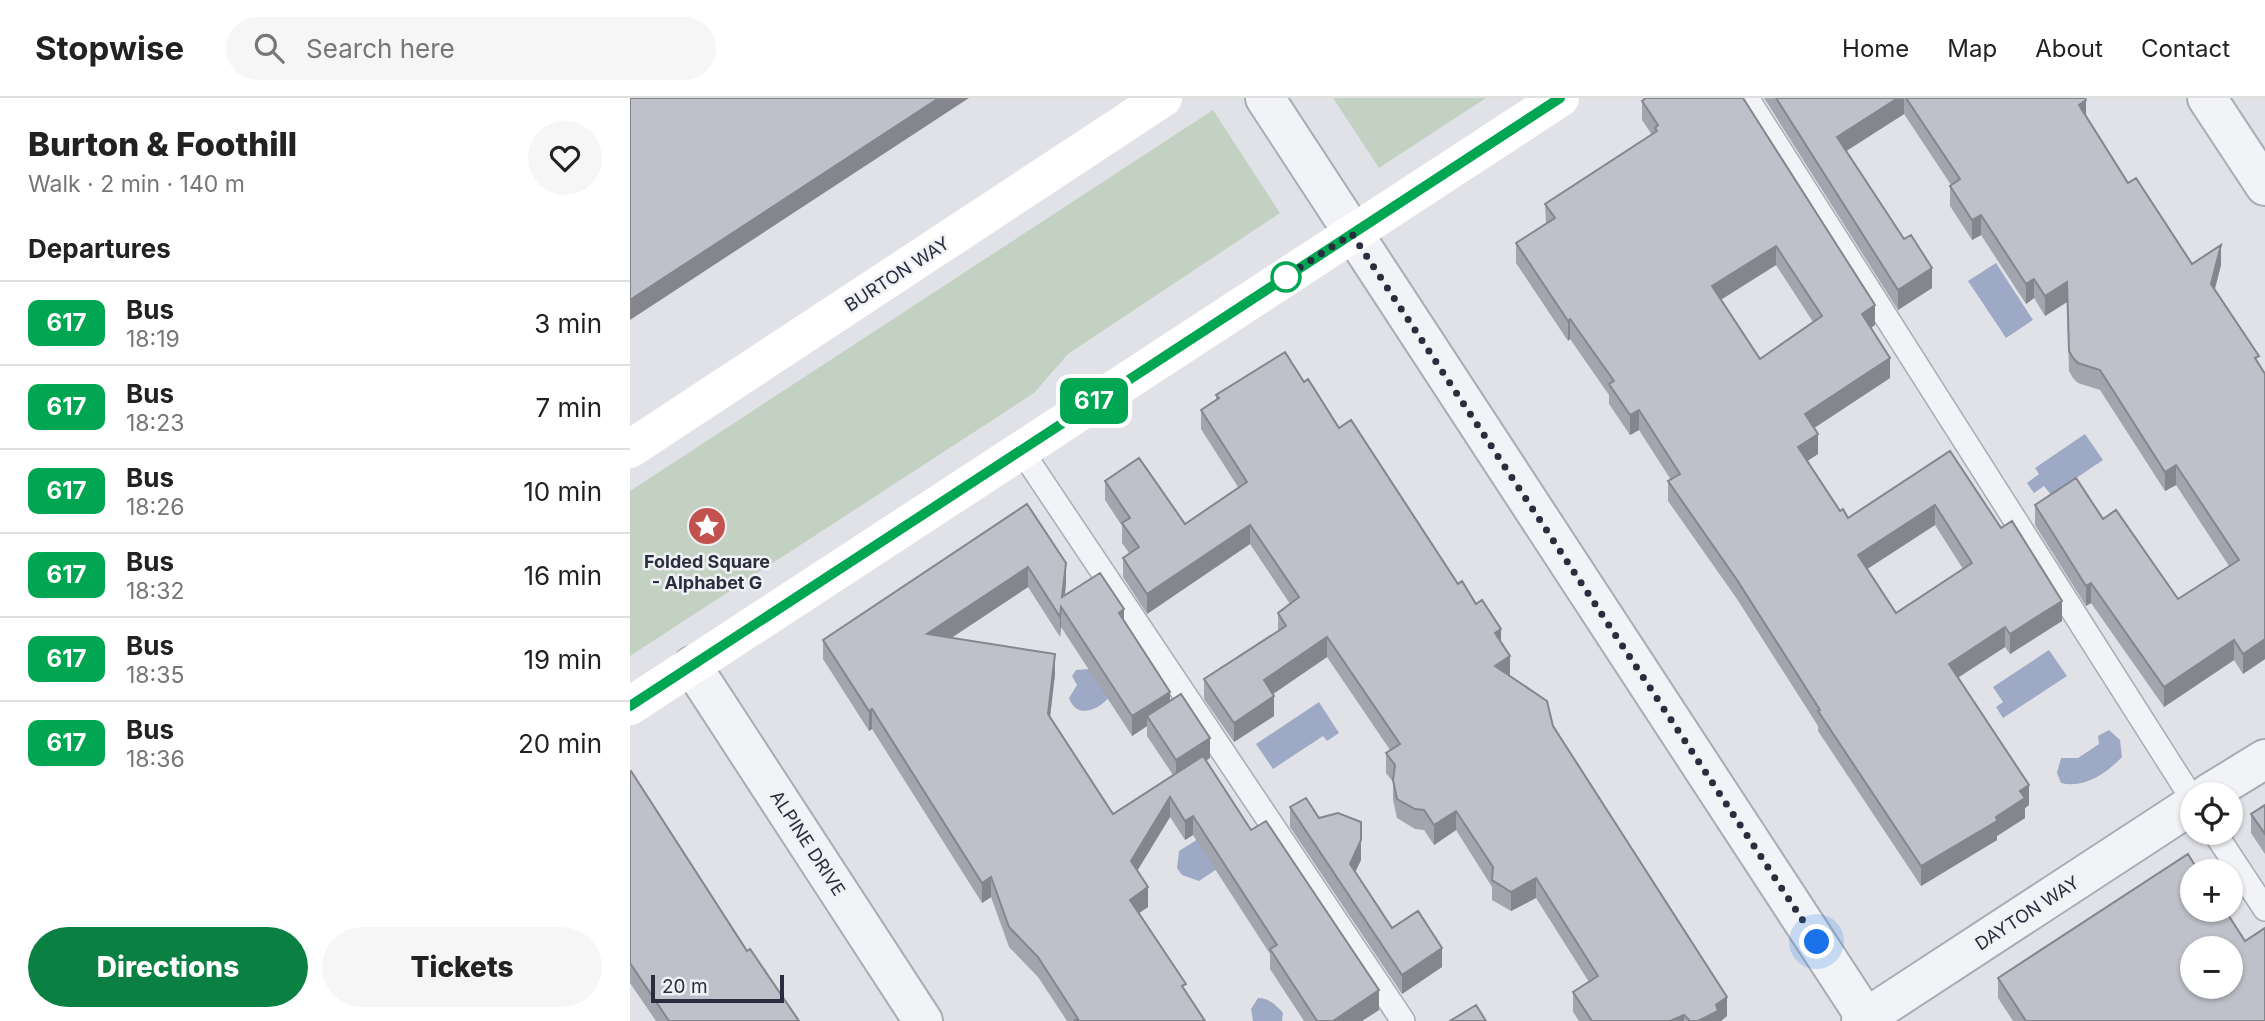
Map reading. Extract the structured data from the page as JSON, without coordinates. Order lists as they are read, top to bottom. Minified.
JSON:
{"streets":{"main road":["BURTON WAY"],"street":["ALPINE DRIVE","DAYTON WAY"]},"places":{"place":["Folded Square - Alphabet G"]},"lines":["bus line 617"],"scale_bar":"20 m","page":{"header":"Stopwise","search":"Search here","nav":["Home","Map","About","Contact"],"heading":[["Burton & Foothill","Walk · 2 min · 140 m"],"Departures"],"on_map":"617","list":[{"mark":"617","name":"Bus","note":"18:19","value":"3 min"},{"mark":"617","name":"Bus","note":"18:23","value":"7 min"},{"mark":"617","name":"Bus","note":"18:26","value":"10 min"},{"mark":"617","name":"Bus","note":"18:32","value":"16 min"},{"mark":"617","name":"Bus","note":"18:35","value":"19 min"},{"mark":"617","name":"Bus","note":"18:36","value":"20 min"}],"map_buttons":["+","−"],"buttons":["Directions","Tickets"],"scale":"20 m"}}
